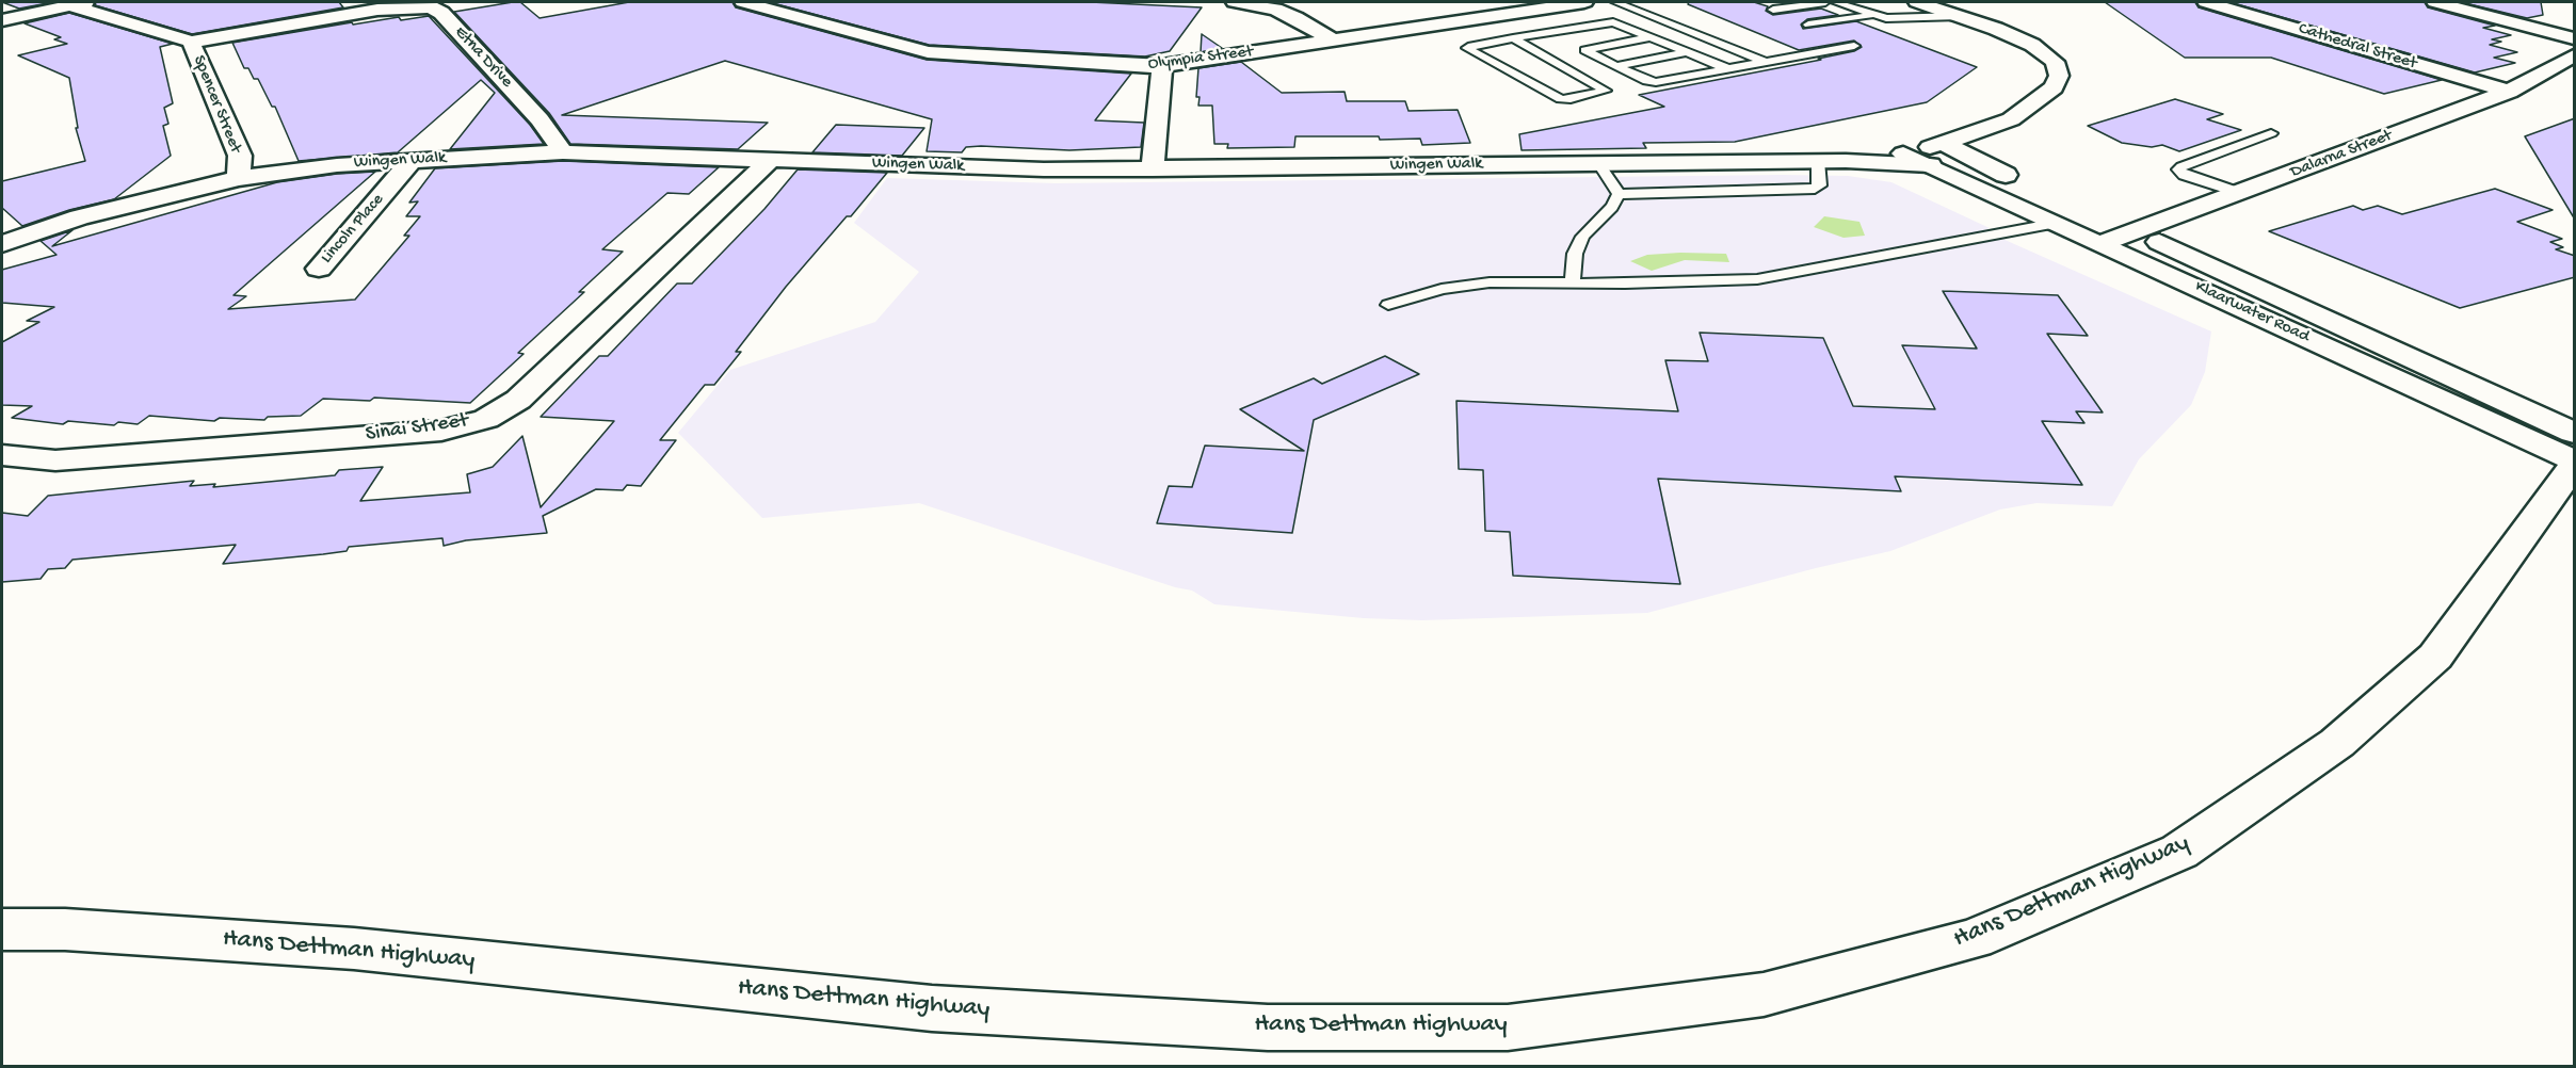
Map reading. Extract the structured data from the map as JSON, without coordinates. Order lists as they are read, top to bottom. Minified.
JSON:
{"streets":{"street":["Cathedral Street","Etna Drive","Olympia Street","Spencer Street","Dalarna Street","Wingen Walk","Lincoln Place","Klaarwater Road","Sinai Street","Hans Dettman Highway"]},"crossings":[["Cathedral Street","Dalarna Street"],["Etna Drive","Spencer Street"],["Etna Drive","Wingen Walk"],["Spencer Street","Wingen Walk"],["Dalarna Street","Klaarwater Road"],["Wingen Walk","Lincoln Place"],["Wingen Walk","Klaarwater Road"],["Wingen Walk","Sinai Street"]]}
